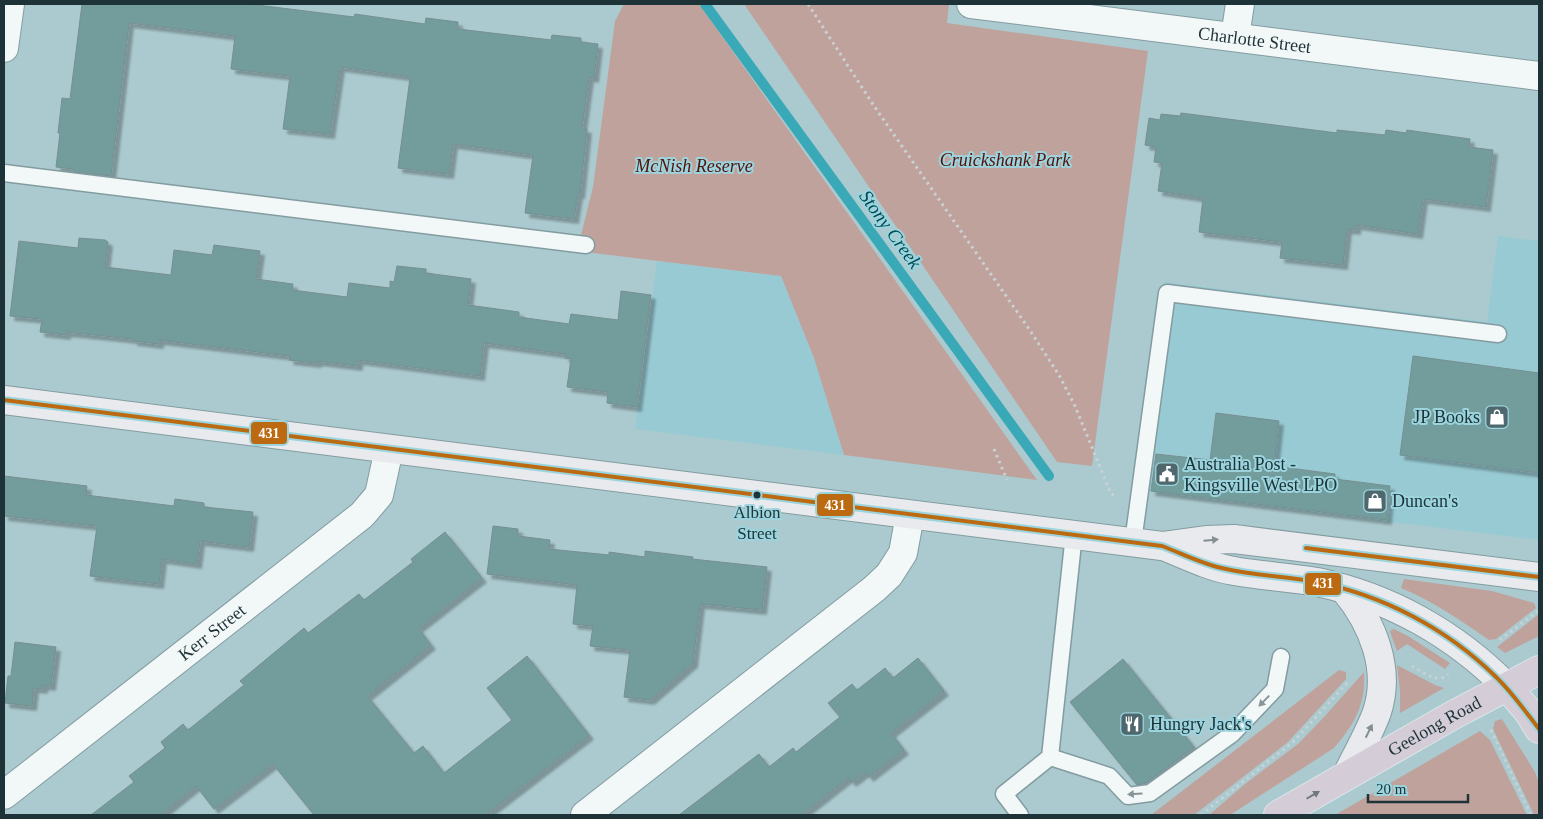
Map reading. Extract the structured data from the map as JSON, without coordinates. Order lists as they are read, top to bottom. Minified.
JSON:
{"streets":{"highway":["Geelong Road"],"street":["Charlotte Street","Kerr Street"]},"water":["Stony Creek"],"parks":["Cruickshank Park","McNish Reserve"],"places":{"shop":["JP Books","Duncan's"],"public building":["Australia Post - Kingsville West LPO"],"other":["Albion Street"],"restaurant":["Hungry Jack's"]},"lines":["transit line 431"],"scale_bar":"20 m"}
